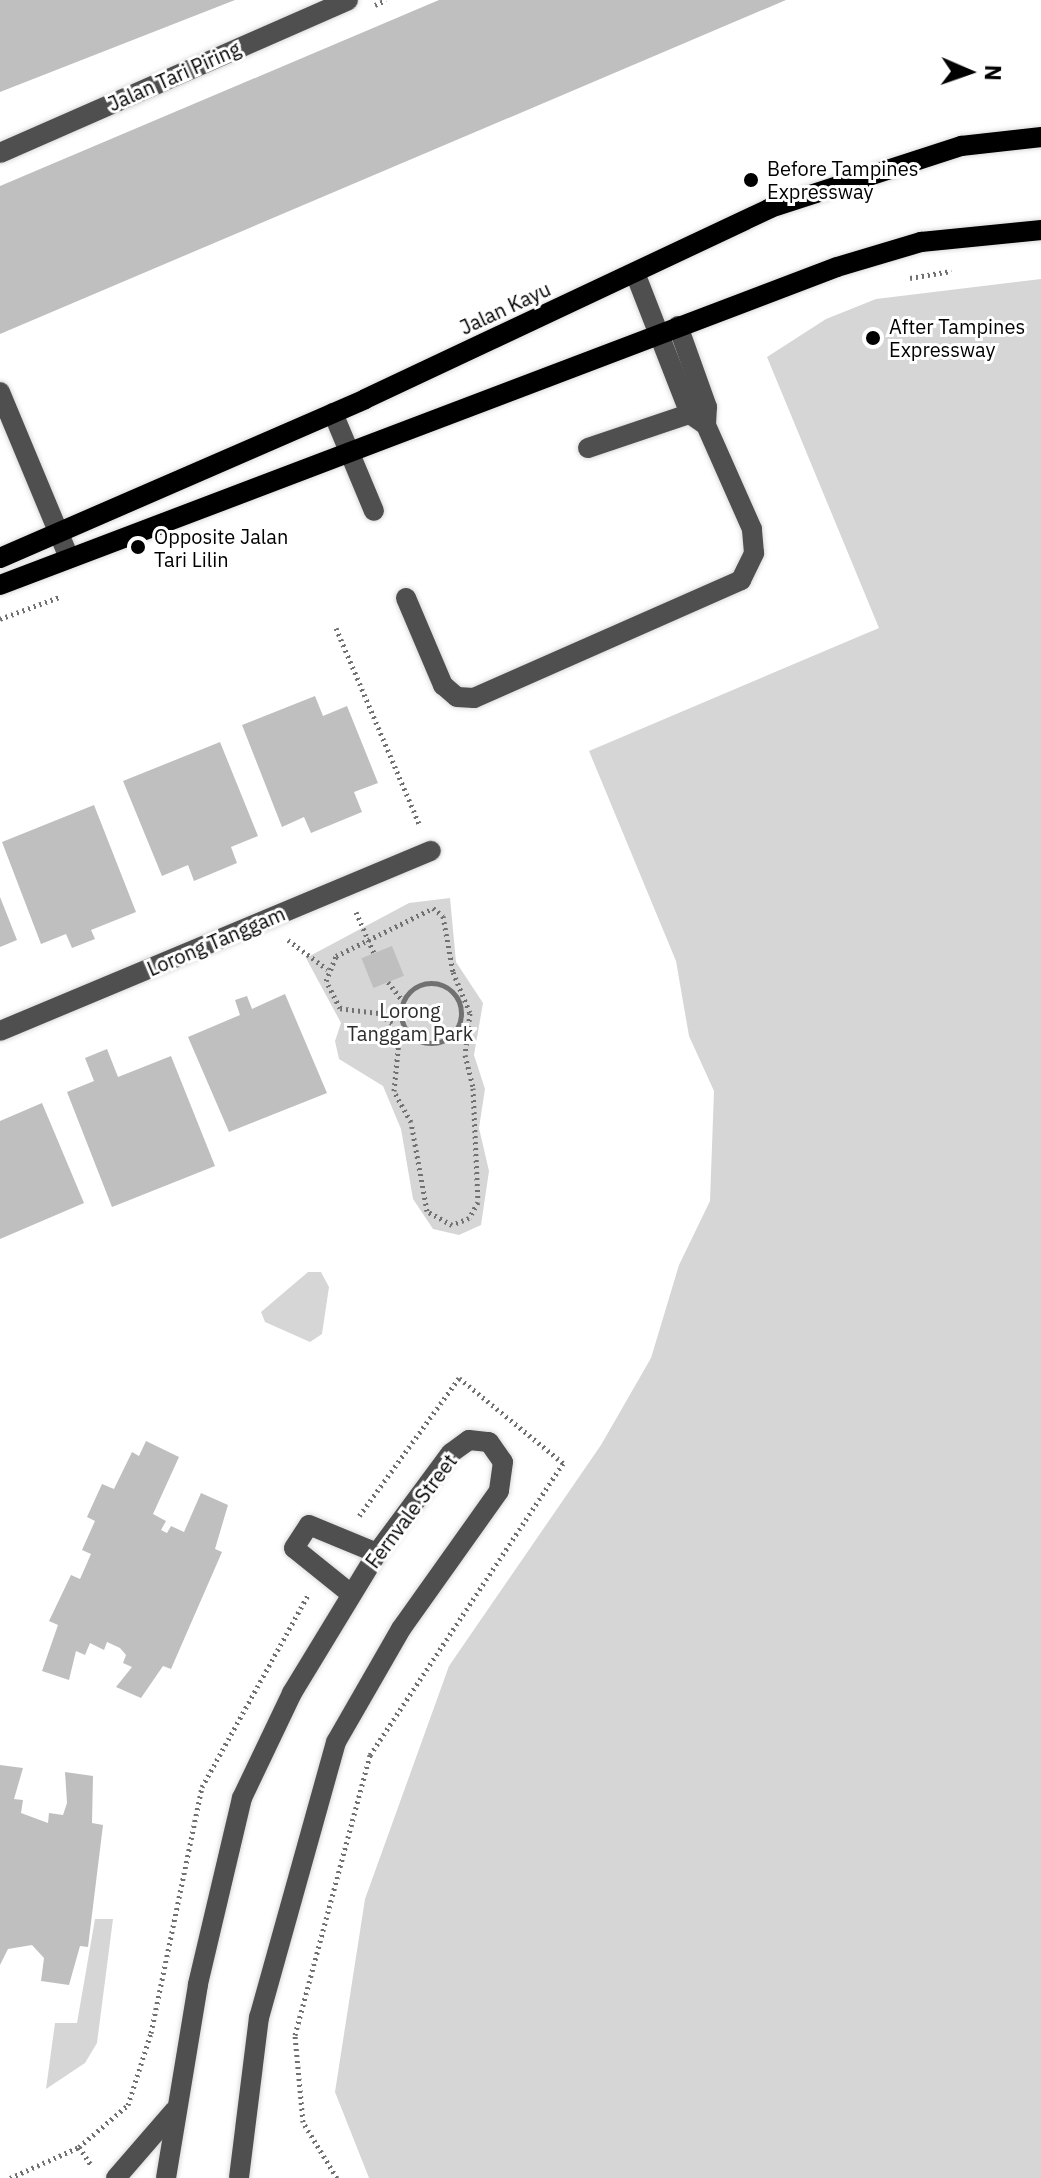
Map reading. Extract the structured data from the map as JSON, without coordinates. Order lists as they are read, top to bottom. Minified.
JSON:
{"streets":{"main road":["Jalan Kayu"],"street":["Jalan Tari Piring","Lorong Tanggam","Fernvale Street"]},"parks":["Lorong Tanggam Park"],"places":["Before Tampines Expressway","After Tampines Expressway","Opposite Jalan Tari Lilin"],"north":"right"}
